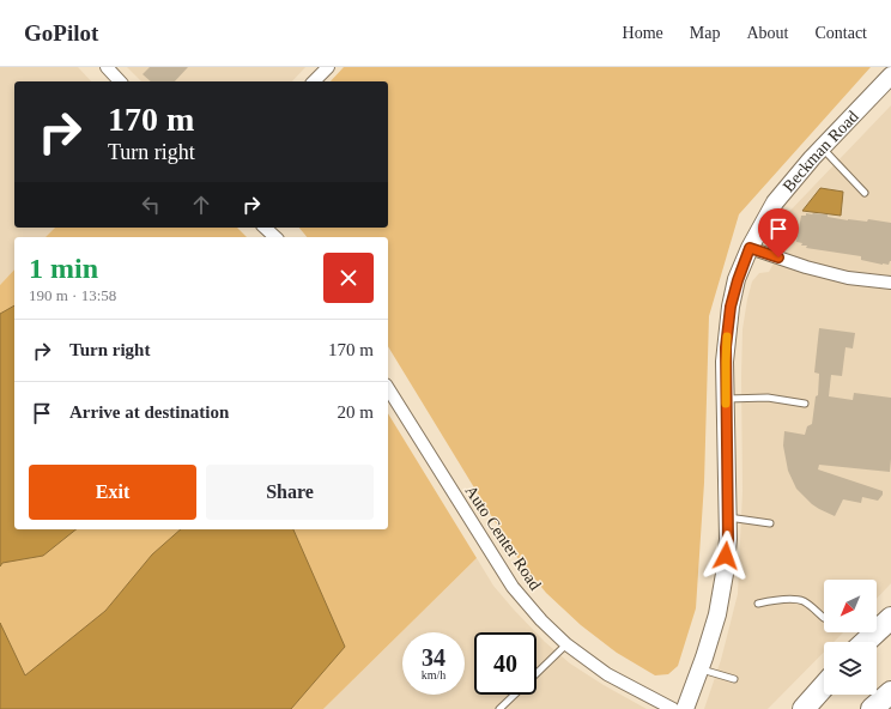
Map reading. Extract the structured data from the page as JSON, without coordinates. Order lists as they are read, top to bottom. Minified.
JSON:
{"streets":{"street":["Beckman Road","Auto Center Road"]},"north":"bottom left","page":{"header":"GoPilot","nav":["Home","Map","About","Contact"],"turn":["170 m","Turn right"],"heading":["1 min","190 m · 13:58"],"list":[{"name":"Turn right","value":"170 m"},{"name":"Arrive at destination","value":"20 m"}],"buttons":["Exit","Share"],"speed":"34 km/h","limit":"40"}}
